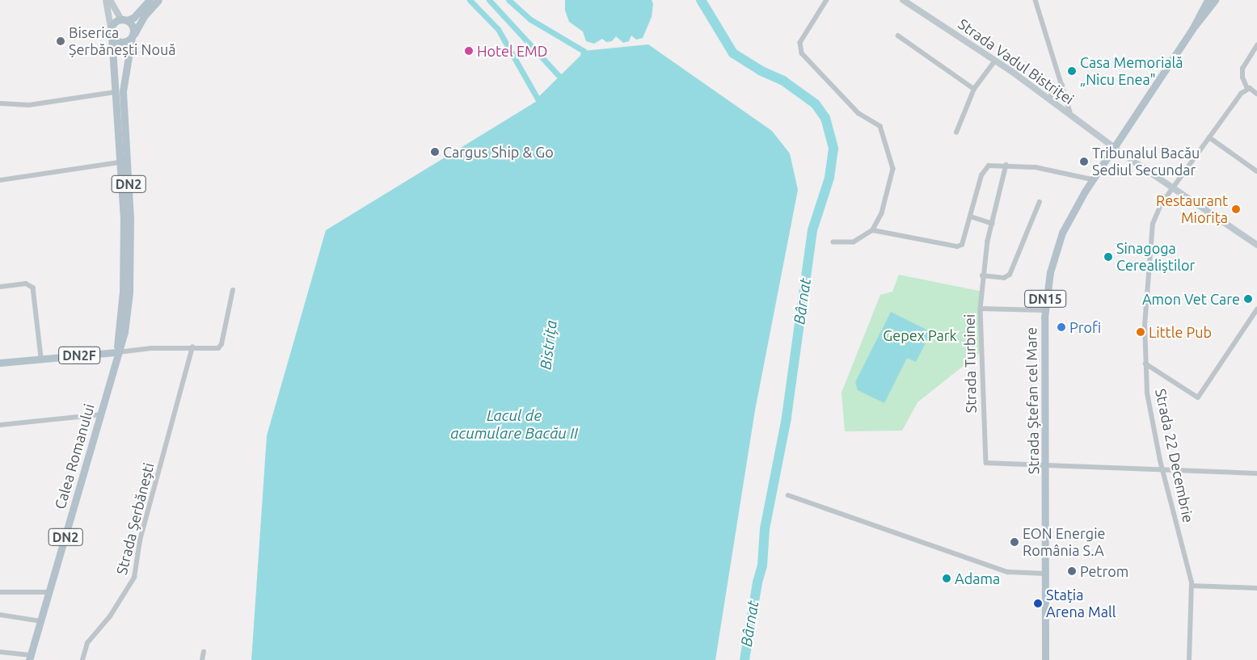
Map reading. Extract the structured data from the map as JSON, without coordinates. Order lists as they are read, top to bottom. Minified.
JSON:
{"streets":{"main road":["Strada Vadul Bistriței","DN2","DN15","DN2F","Strada Ștefan cel Mare","Calea Romanului"],"street":["Strada Turbinei","Strada 22 Decembrie","Strada Șerbănești"]},"crossings":[["Strada Vadul Bistriței","DN15"],["Strada Vadul Bistriței","Strada Ștefan cel Mare"],["Strada Vadul Bistriței","Strada 22 Decembrie"],["DN15","Strada Ștefan cel Mare"],["DN2F","Calea Romanului"],["Strada Turbinei","Strada Ștefan cel Mare"]],"water":["Bârnat","Bistrița","Lacul de acumulare Bacău II"],"parks":["Gepex Park"],"places":["Biserica Șerbănești Nouă","Hotel EMD","Casa Memorială „Nicu Enea\"","Cargus Ship & Go","Tribunalul Bacău Sediul Secundar","Restaurant Miorița","Sinagoga Cerealiștilor","Amon Vet Care","Profi","Little Pub","EON Energie România S.A","Petrom","Adama","Stația Arena Mall"]}
